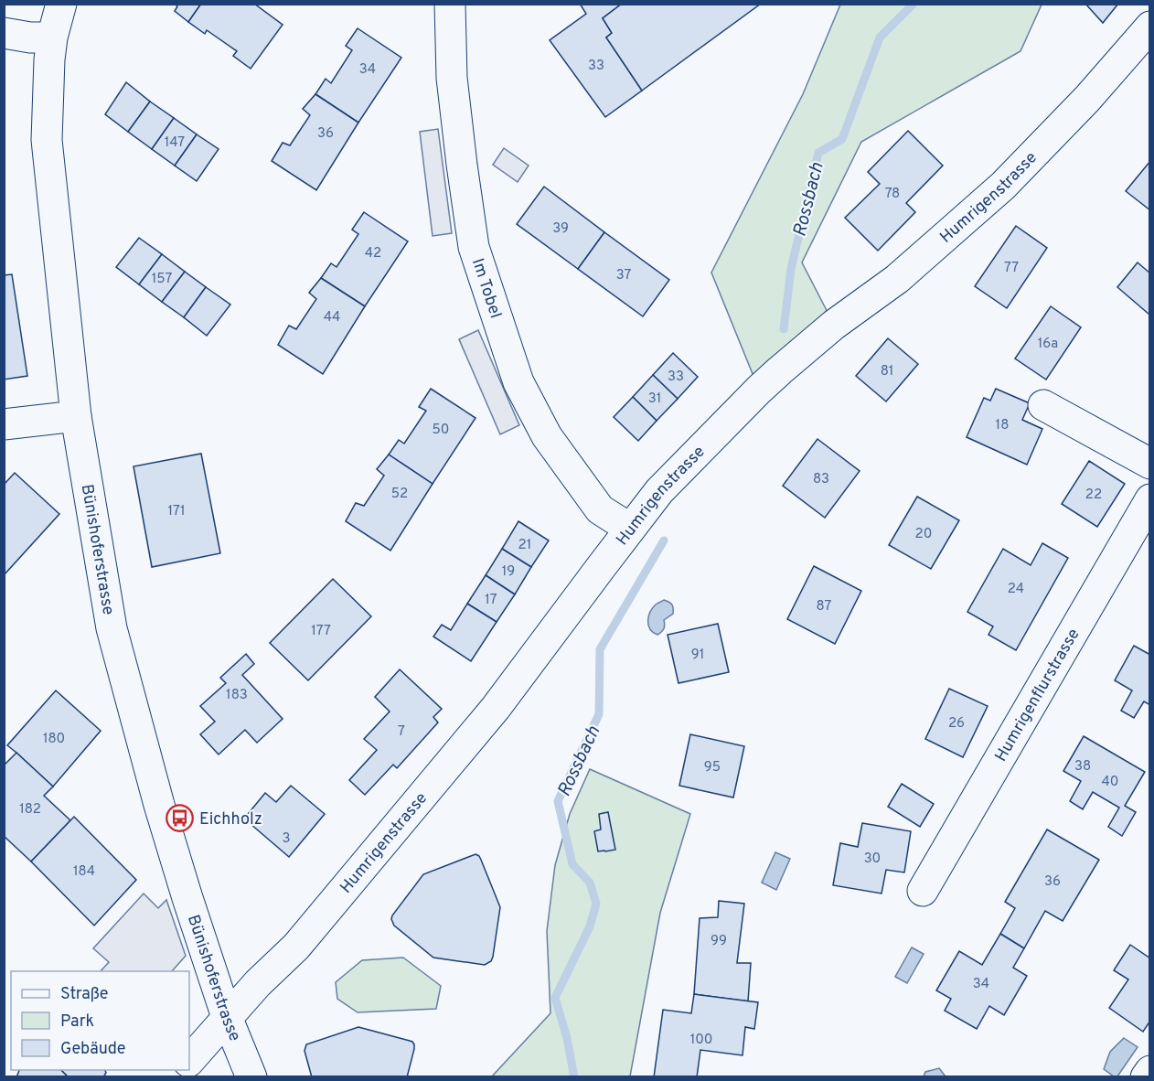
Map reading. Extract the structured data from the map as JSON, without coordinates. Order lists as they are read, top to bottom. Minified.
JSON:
{"streets":{"street":["Humrigenstrasse","Im Tobel","Bünishoferstrasse","Humrigenflurstrasse"]},"crossings":[["Humrigenstrasse","Im Tobel"],["Humrigenstrasse","Bünishoferstrasse"]],"water":["Rossbach"],"places":{"bus stop":["Eichholz"]},"house_numbers":["33","34","36","147","78","39","42","77","37","157","44","16a","81","33","31","18","50","83","52","22","171","20","21","19","24","17","87","177","91","183","26","7","180","38","95","40","182","3","30","184","36","99","34","100"],"legend":["Straße","Park","Gebäude"]}
